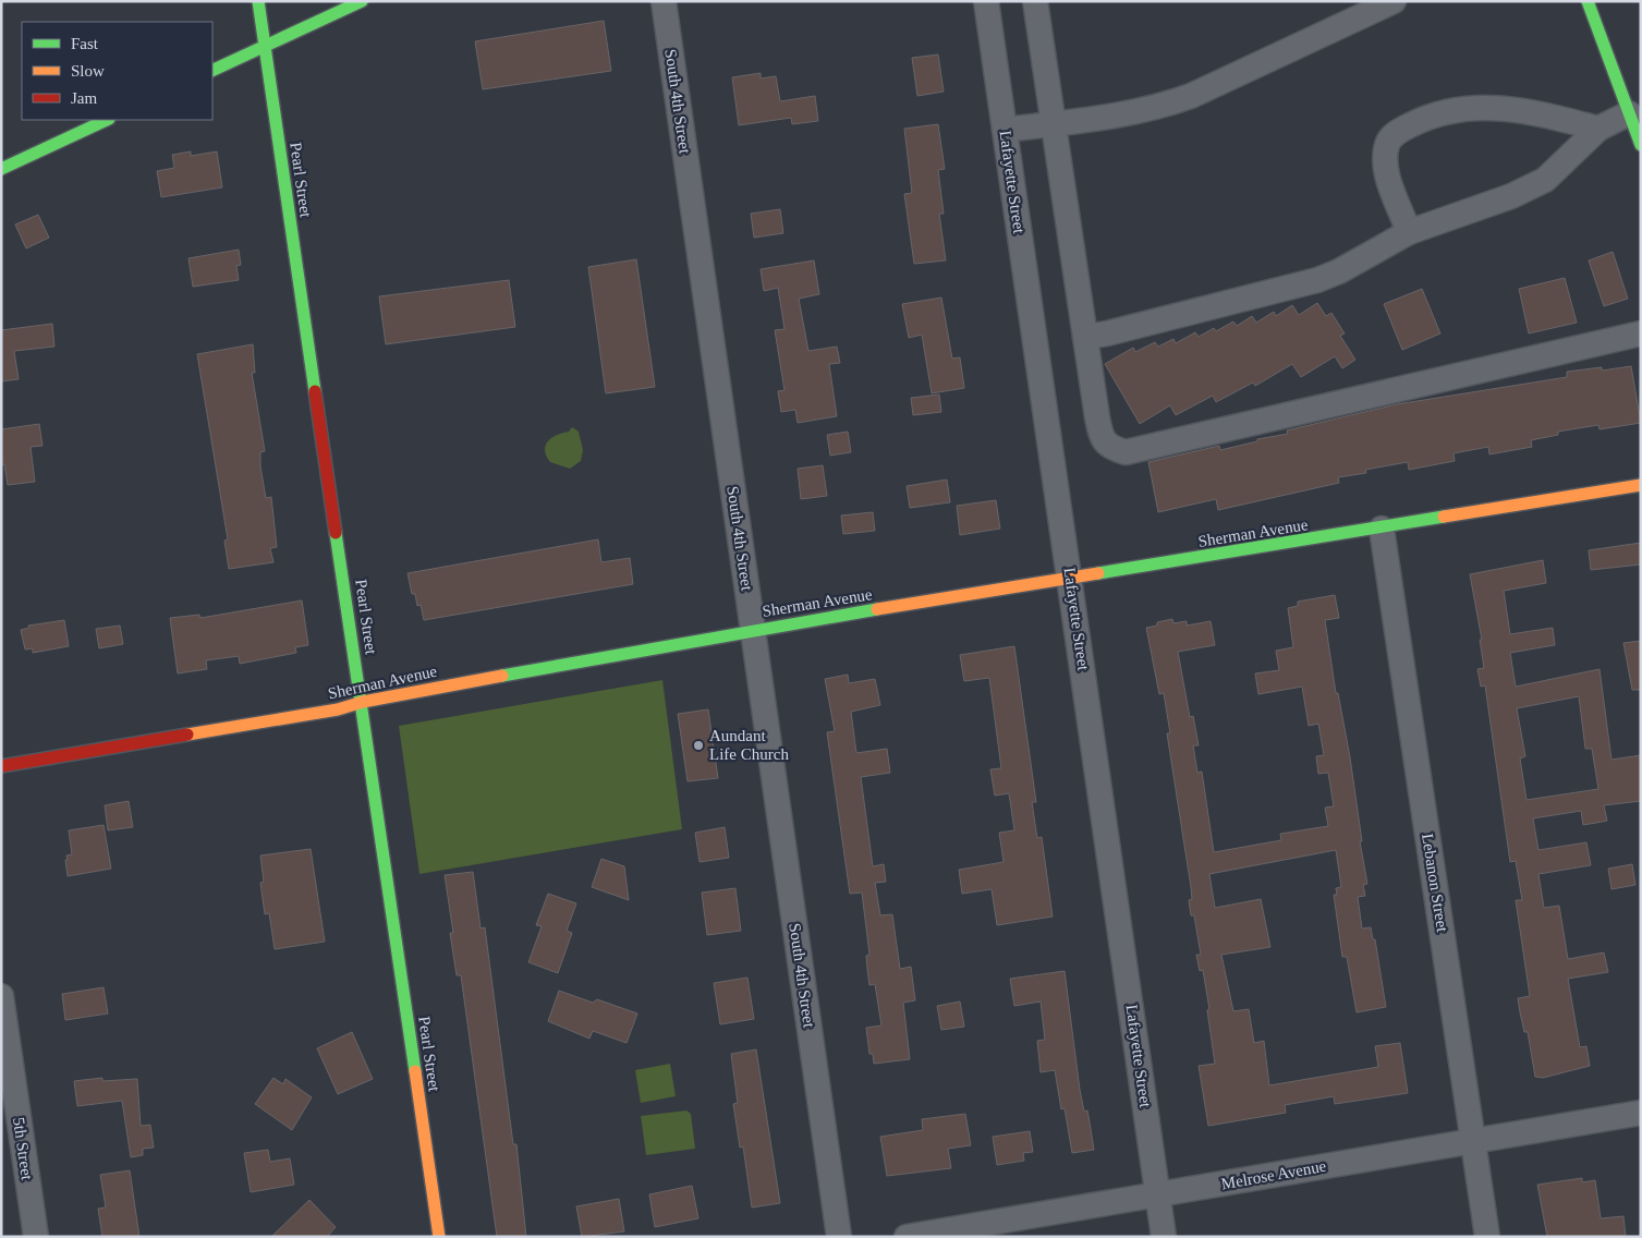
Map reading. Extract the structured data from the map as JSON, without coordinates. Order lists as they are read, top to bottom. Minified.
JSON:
{"streets":{"street":["South 4th Street","Pearl Street","Lafayette Street","Sherman Avenue","Lebanon Street","5th Street","Melrose Avenue"]},"crossings":[["South 4th Street","Sherman Avenue"],["Pearl Street","Sherman Avenue"],["Lafayette Street","Sherman Avenue"],["Lafayette Street","Melrose Avenue"],["Sherman Avenue","Lebanon Street"],["Lebanon Street","Melrose Avenue"]],"places":["Aundant Life Church"],"legend":["Fast","Slow","Jam"]}
